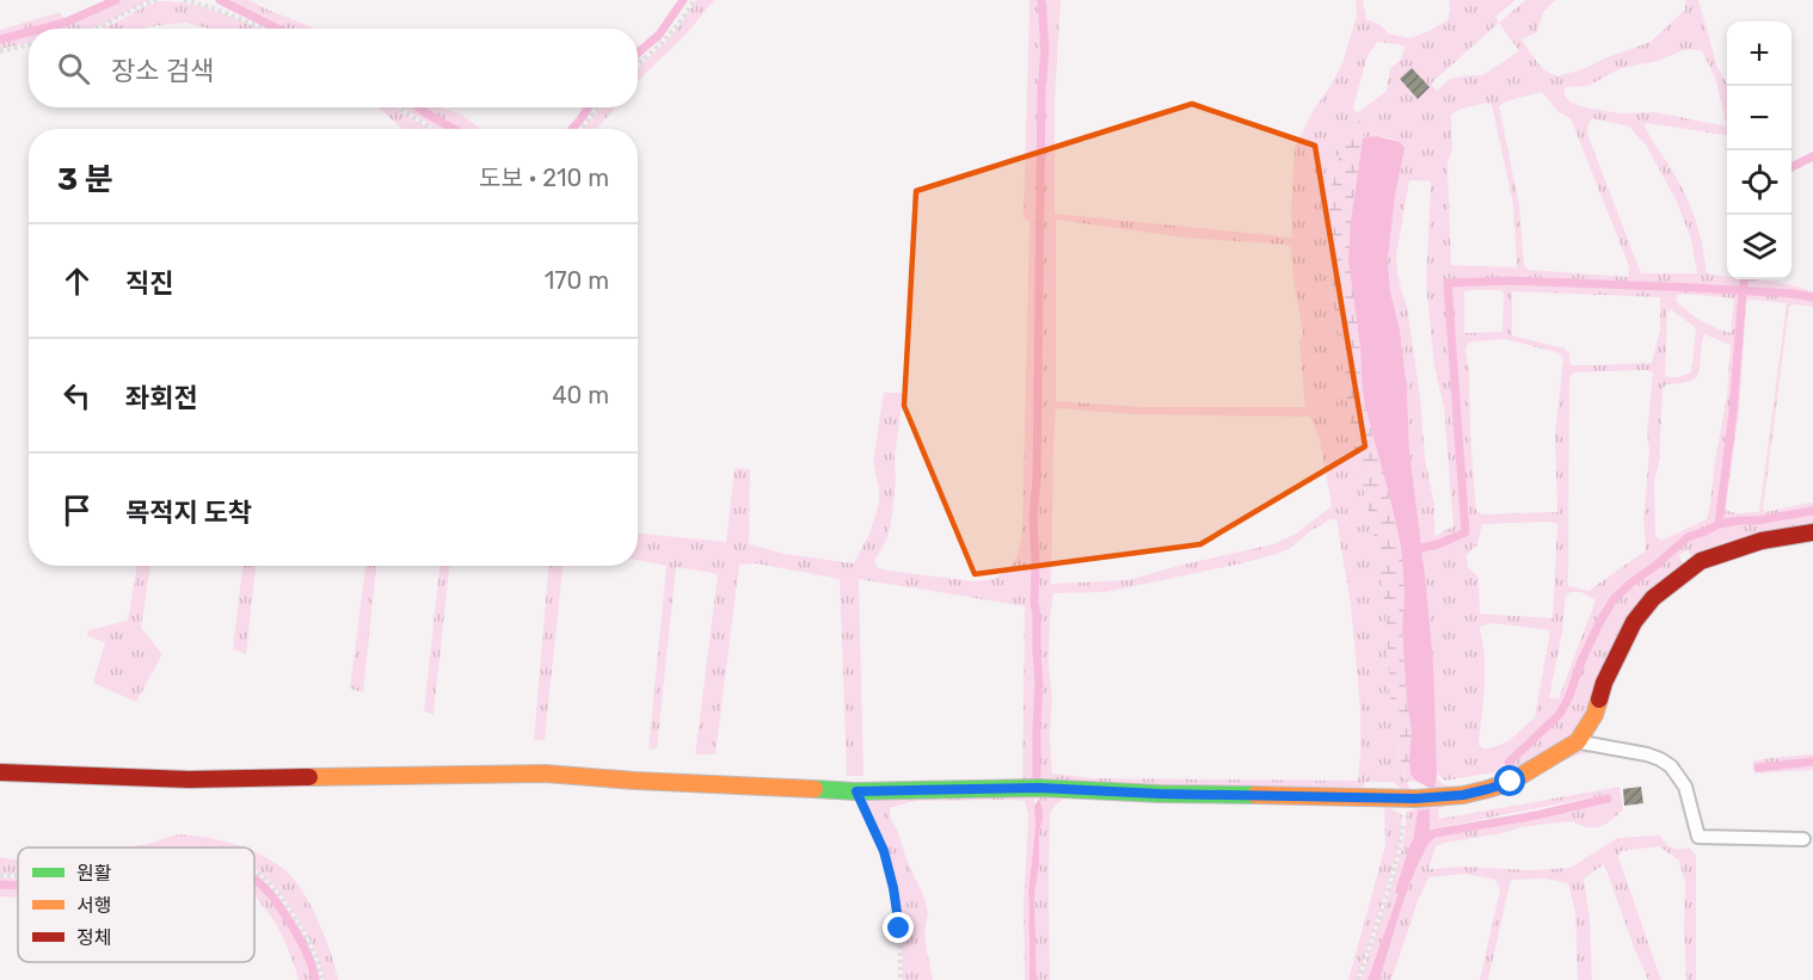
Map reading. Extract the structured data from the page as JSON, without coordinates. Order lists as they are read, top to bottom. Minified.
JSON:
{"legend":["원활","서행","정체"],"page":{"map_buttons":["+","−"],"search":"장소 검색","heading":["3 분","도보 · 210 m"],"list":[["직진","170 m"],["좌회전","40 m"],"목적지 도착"]}}
